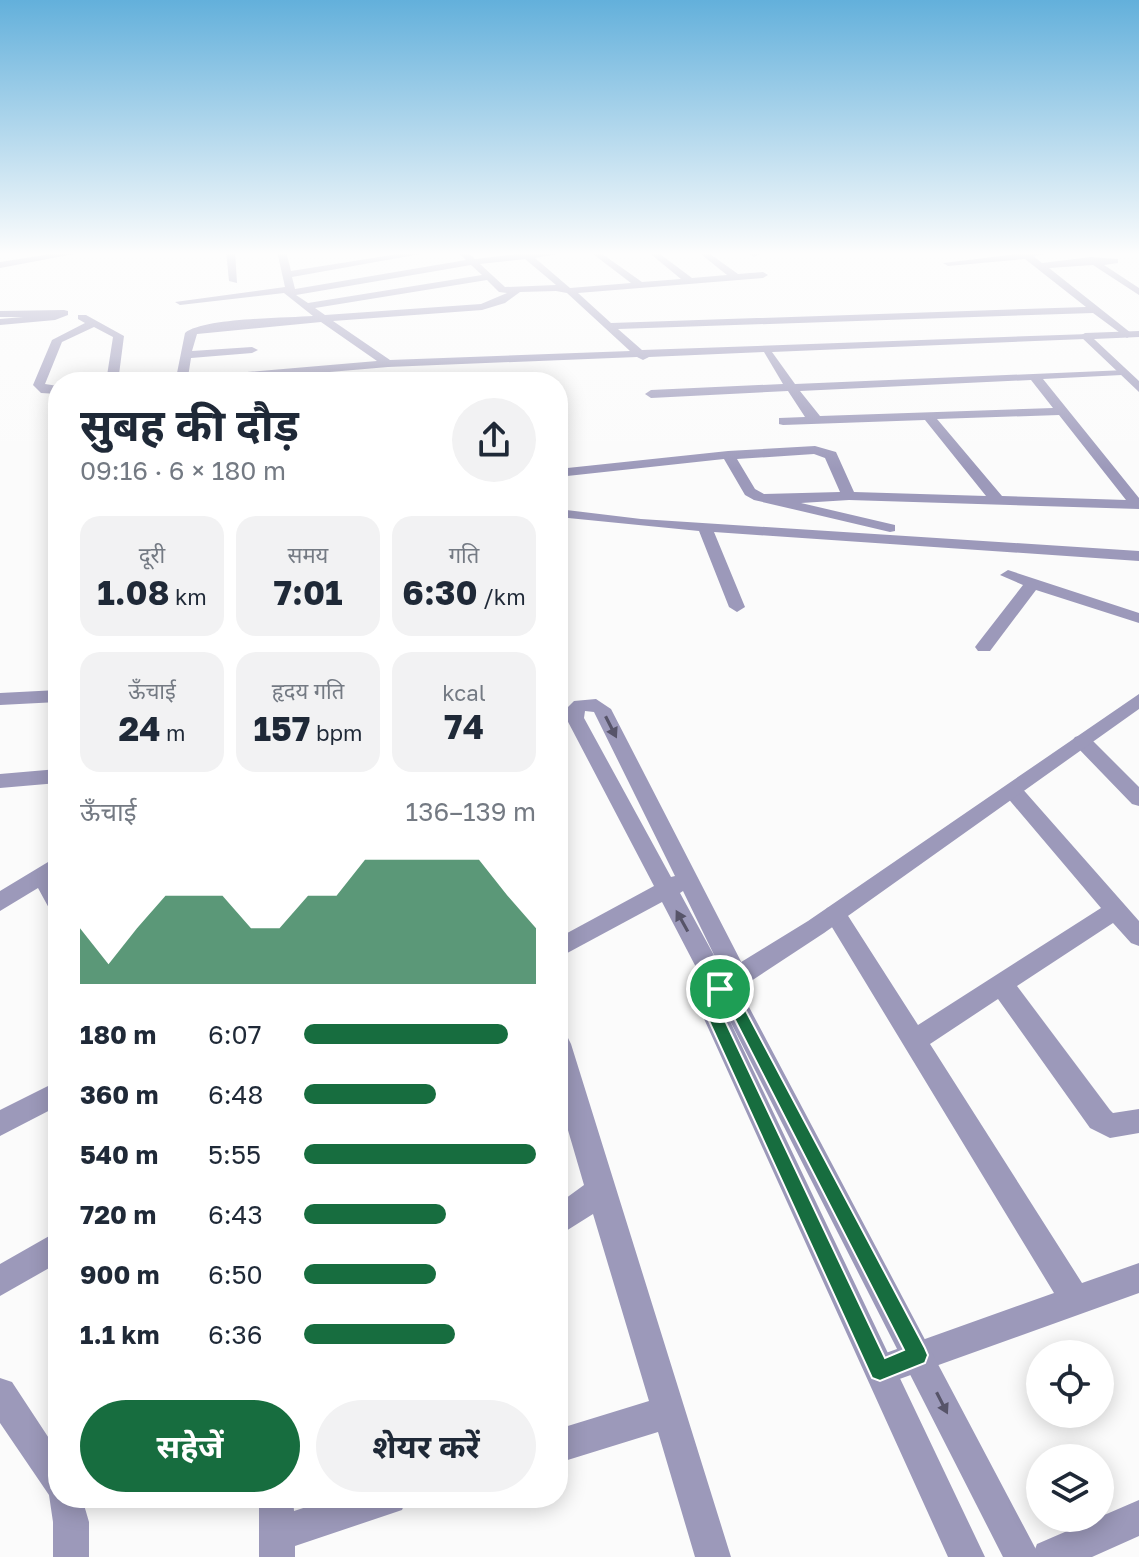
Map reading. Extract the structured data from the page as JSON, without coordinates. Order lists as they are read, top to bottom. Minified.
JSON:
{"page":{"heading":["सुबह की दौड़","09:16 · 6 × 180 m"],"stats":[["दूरी","1.08 km"],["समय","7:01"],["गति","6:30 /km"],["ऊँचाई","24 m"],["हृदय गति","157 bpm"],["kcal","74"]],"chart":["ऊँचाई","136–139 m"],"list":[{"name":"180 m","note":"6:07"},{"name":"360 m","note":"6:48"},{"name":"540 m","note":"5:55"},{"name":"720 m","note":"6:43"},{"name":"900 m","note":"6:50"},{"name":"1.1 km","note":"6:36"}],"buttons":["सहेजें","शेयर करें"]}}
